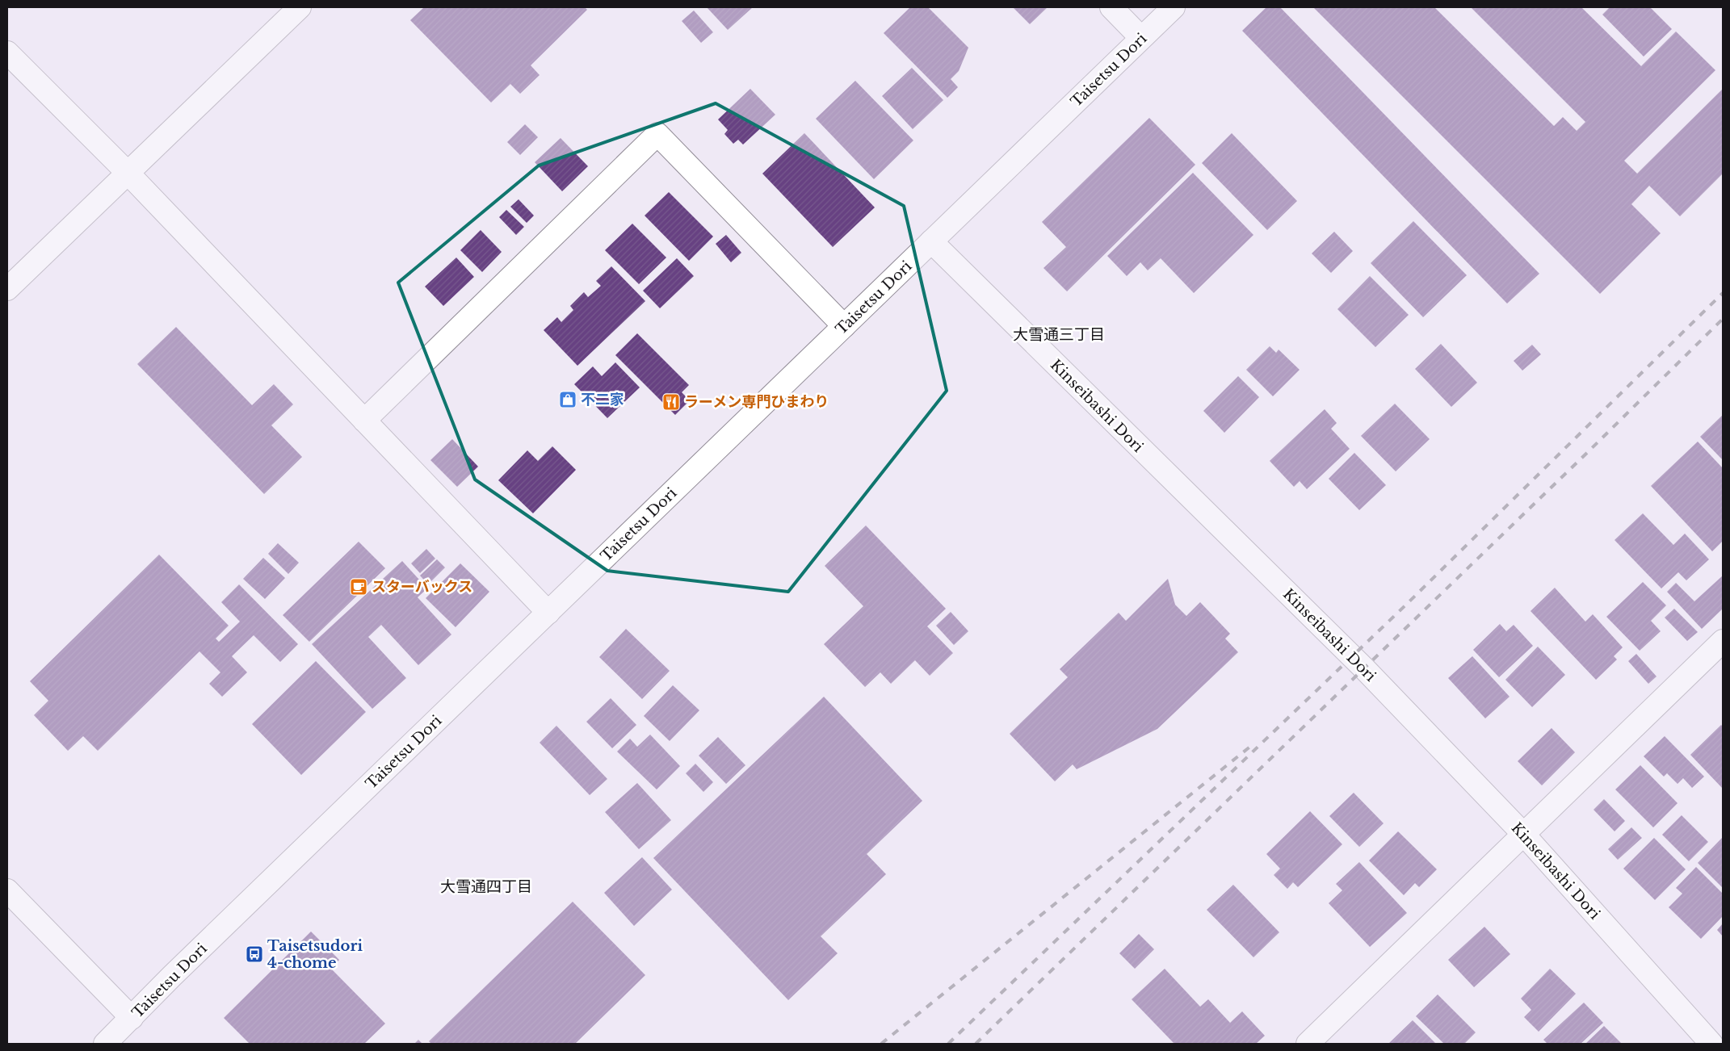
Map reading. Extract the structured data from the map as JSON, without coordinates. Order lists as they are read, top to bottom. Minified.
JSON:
{"streets":{"main road":["Taisetsu Dori","Kinseibashi Dori"]},"crossings":[["Taisetsu Dori","Kinseibashi Dori"]],"districts":["大雪通三丁目","大雪通四丁目"],"places":{"shop":["不二家"],"restaurant":["ラーメン専門ひまわり"],"cafe":["スターバックス"],"bus stop":["Taisetsudori 4-chome"]}}
